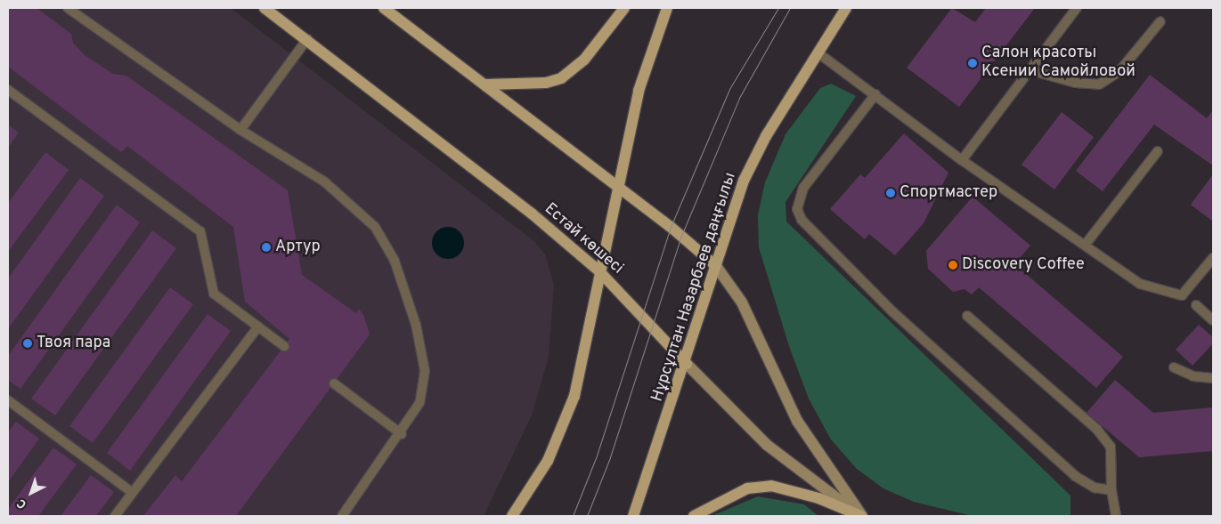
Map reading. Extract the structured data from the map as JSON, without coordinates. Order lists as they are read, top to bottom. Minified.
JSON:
{"streets":{"main road":["Естай көшесі","Нұрсұлтан Назарбаев даңғылы"]},"crossings":[["Естай көшесі","Нұрсұлтан Назарбаев даңғылы"]],"places":["Салон красоты Ксении Самойловой","Спортмастер","Артур","Discovery Coffee","Твоя пара"],"north":"bottom left"}
